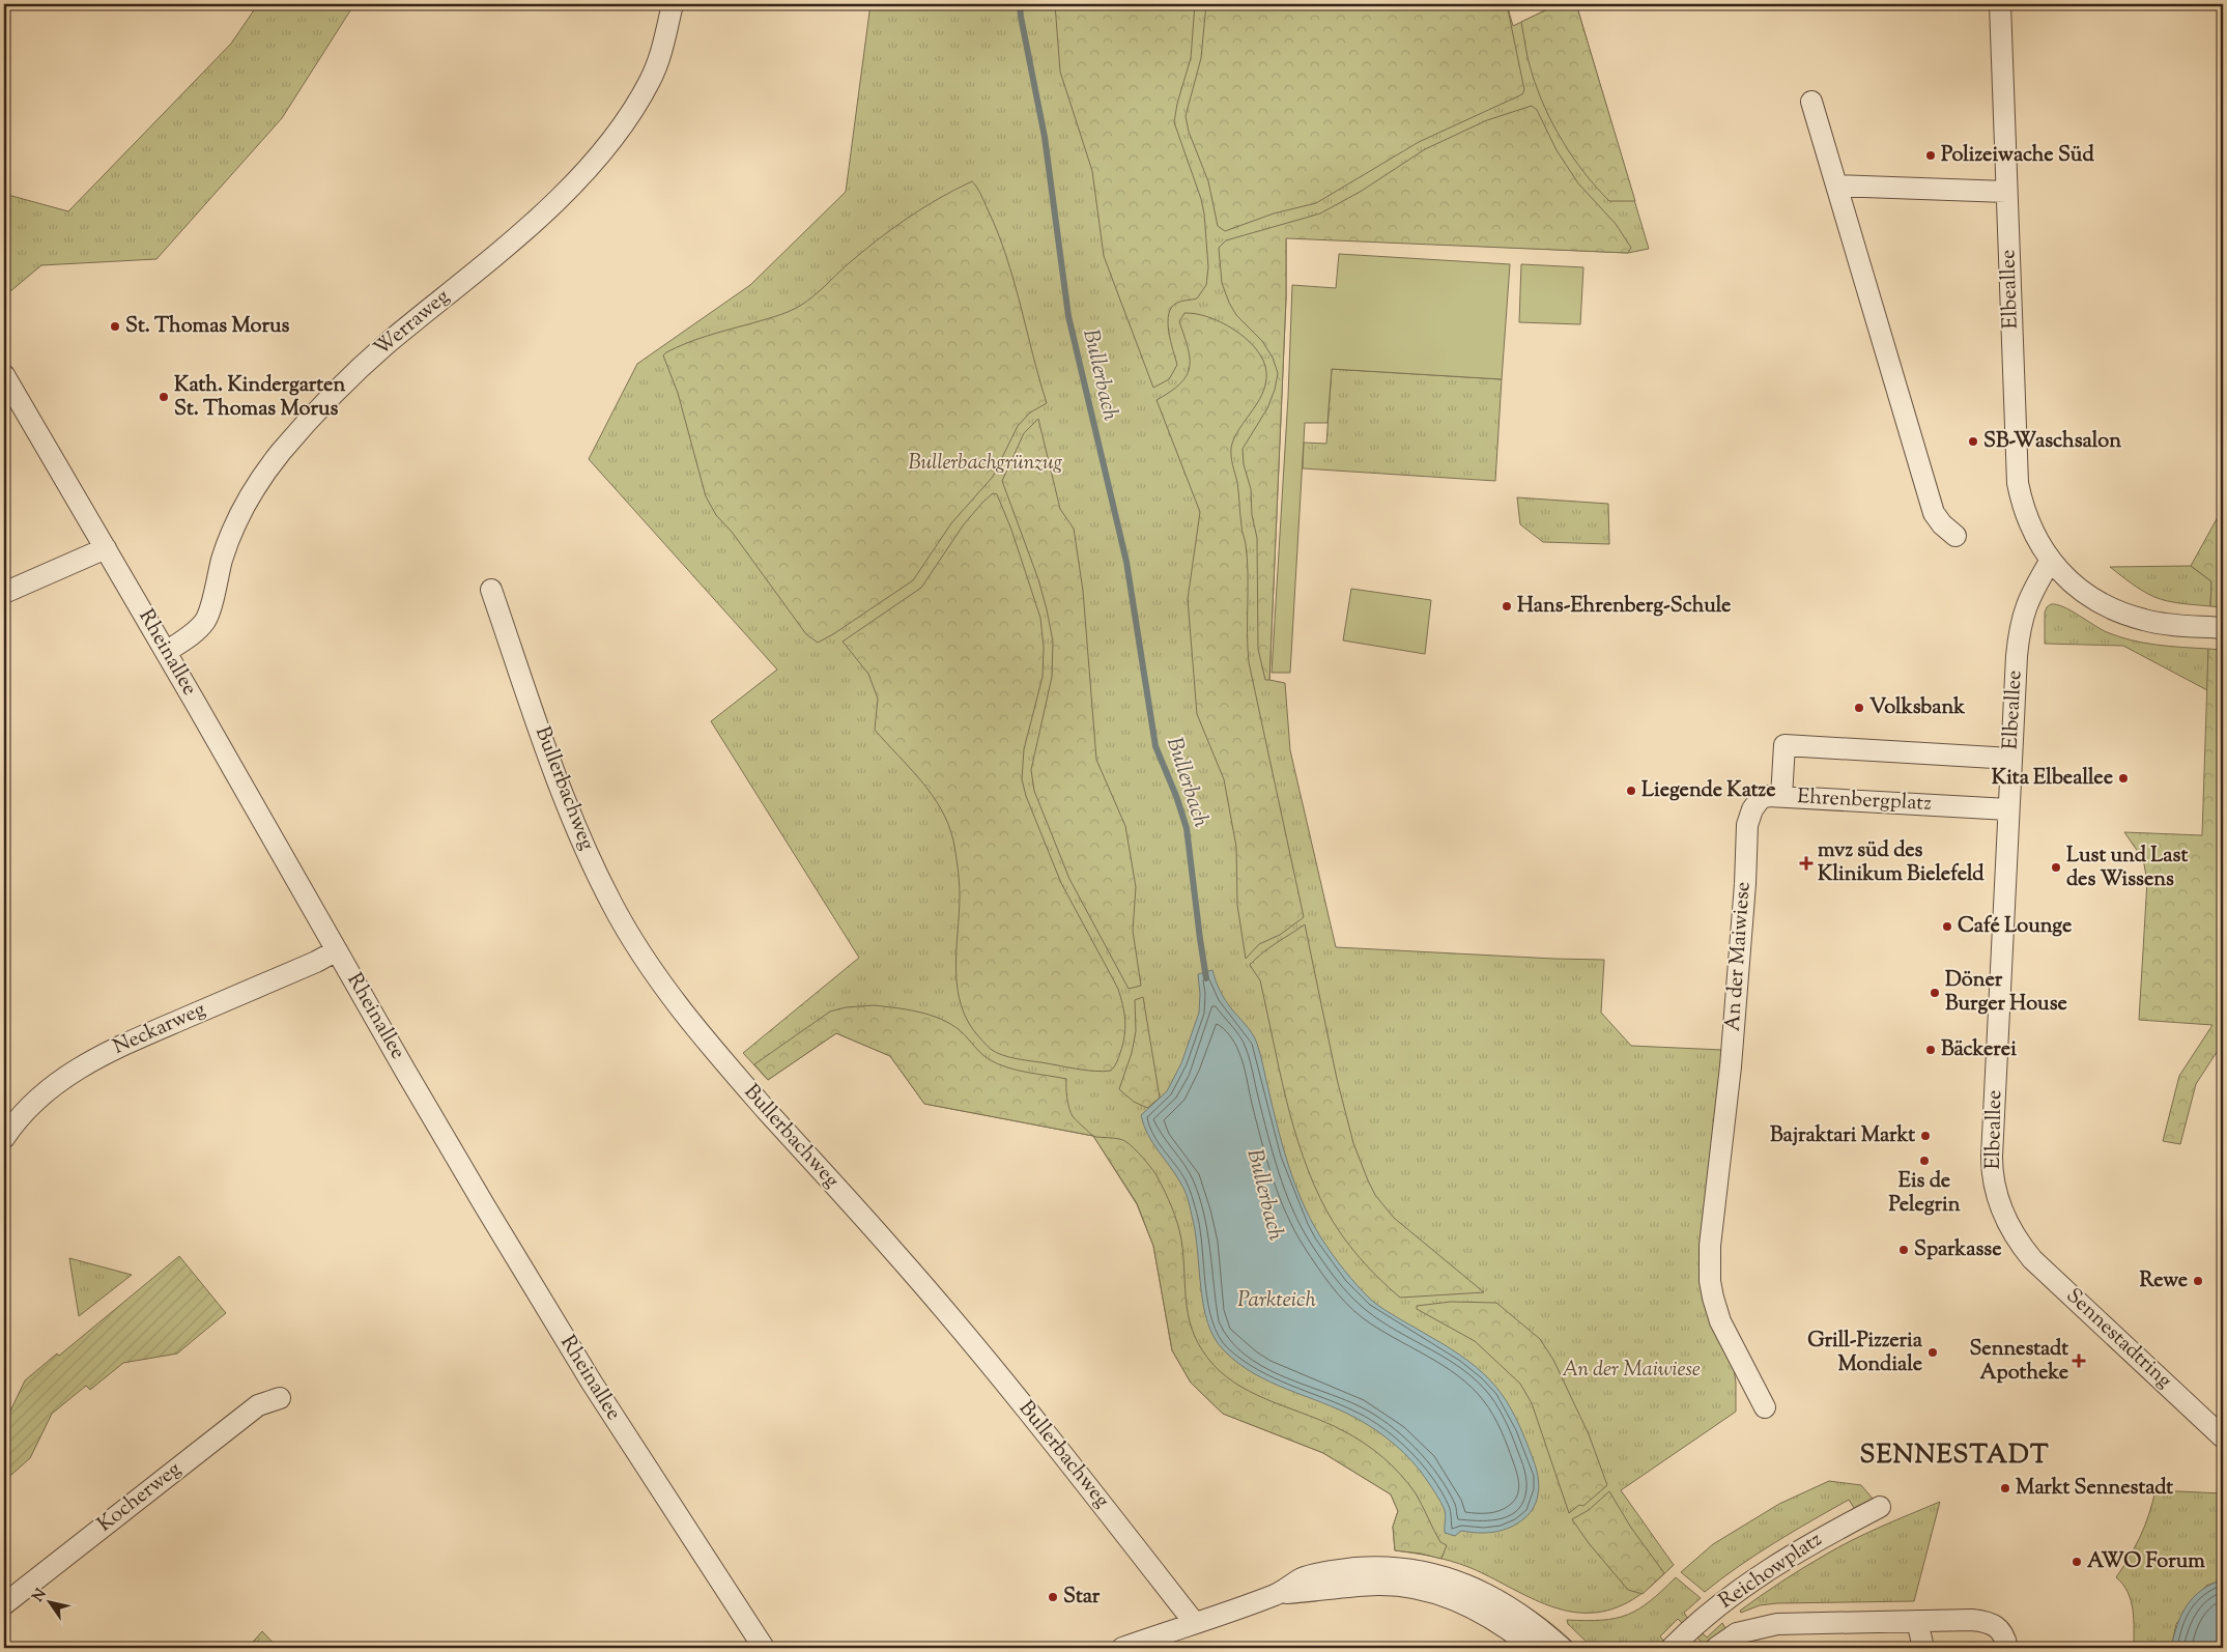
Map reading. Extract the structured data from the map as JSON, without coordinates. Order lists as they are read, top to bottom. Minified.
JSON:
{"streets":{"street":["Elbeallee","Werraweg","Rheinallee","Bullerbachweg","Ehrenbergplatz","An der Maiwiese","Neckarweg","Sennestadtring","Kocherweg","Reichowplatz"]},"crossings":[["Elbeallee","Ehrenbergplatz"],["Elbeallee","Sennestadtring"],["Werraweg","Rheinallee"],["Rheinallee","Neckarweg"],["Ehrenbergplatz","An der Maiwiese"]],"districts":["SENNESTADT"],"water":["Bullerbach","Parkteich"],"parks":["Bullerbachgrünzug","An der Maiwiese"],"places":{"other":["Polizeiwache Süd","St. Thomas Morus","Kath. Kindergarten St. Thomas Morus","SB-Waschsalon","Hans-Ehrenberg-Schule","Volksbank","Kita Elbeallee","Liegende Katze","Lust und Last des Wissens","Café Lounge","Döner Burger House","Bäckerei","Bajraktari Markt","Eis de Pelegrin","Sparkasse","Rewe","Grill-Pizzeria Mondiale","Markt Sennestadt","AWO Forum","Star"],"health":["mvz süd des Klinikum Bielefeld","Sennestadt Apotheke"]},"north":"top left"}
